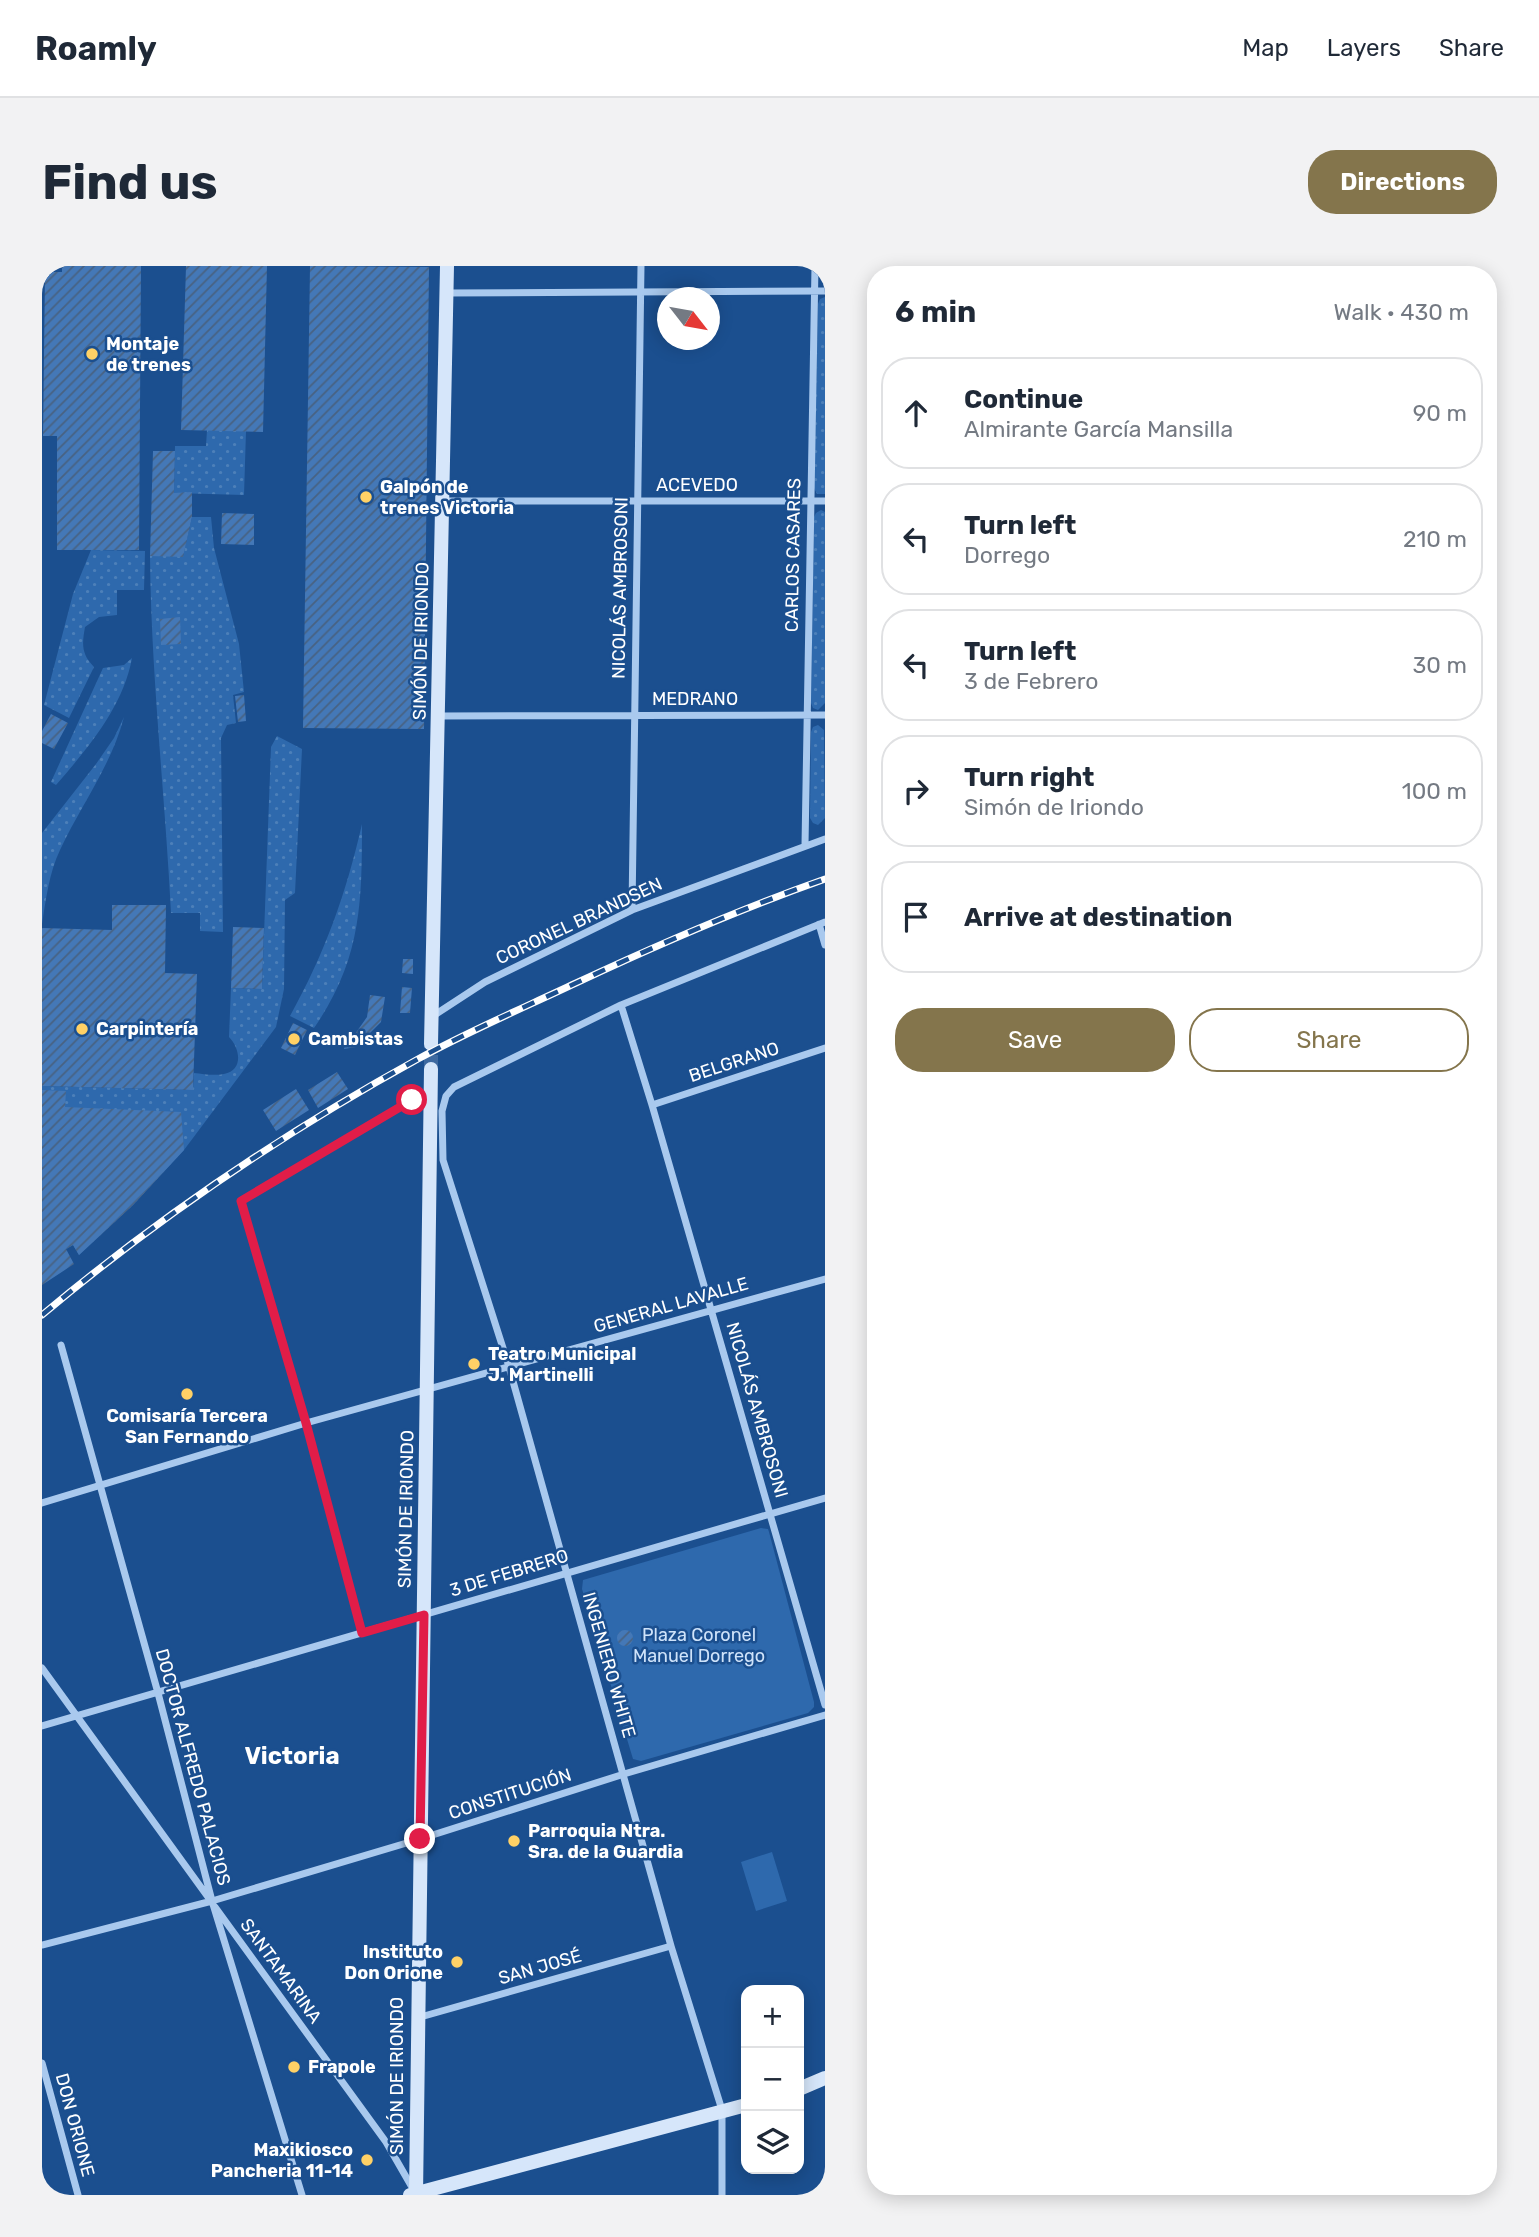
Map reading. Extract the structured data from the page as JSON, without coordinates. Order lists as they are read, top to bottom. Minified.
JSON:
{"streets":{"street":["ACEVEDO","CARLOS CASARES","NICOLÁS AMBROSONI","SIMÓN DE IRIONDO","MEDRANO","CORONEL BRANDSEN","BELGRANO","GENERAL LAVALLE","3 DE FEBRERO","INGENIERO WHITE","DOCTOR ALFREDO PALACIOS","CONSTITUCIÓN","SAN JOSÉ","SANTAMARINA","DON ORIONE"]},"crossings":[["ACEVEDO","CARLOS CASARES"],["ACEVEDO","NICOLÁS AMBROSONI"],["ACEVEDO","SIMÓN DE IRIONDO"],["CARLOS CASARES","MEDRANO"],["CARLOS CASARES","CORONEL BRANDSEN"],["NICOLÁS AMBROSONI","SIMÓN DE IRIONDO"],["NICOLÁS AMBROSONI","MEDRANO"],["NICOLÁS AMBROSONI","CORONEL BRANDSEN"],["NICOLÁS AMBROSONI","BELGRANO"],["NICOLÁS AMBROSONI","GENERAL LAVALLE"],["NICOLÁS AMBROSONI","3 DE FEBRERO"],["SIMÓN DE IRIONDO","MEDRANO"],["SIMÓN DE IRIONDO","CORONEL BRANDSEN"],["SIMÓN DE IRIONDO","GENERAL LAVALLE"],["SIMÓN DE IRIONDO","3 DE FEBRERO"],["SIMÓN DE IRIONDO","INGENIERO WHITE"],["SIMÓN DE IRIONDO","CONSTITUCIÓN"],["SIMÓN DE IRIONDO","SAN JOSÉ"],["SIMÓN DE IRIONDO","SANTAMARINA"],["GENERAL LAVALLE","INGENIERO WHITE"],["GENERAL LAVALLE","DOCTOR ALFREDO PALACIOS"],["3 DE FEBRERO","INGENIERO WHITE"],["3 DE FEBRERO","DOCTOR ALFREDO PALACIOS"],["3 DE FEBRERO","SANTAMARINA"],["INGENIERO WHITE","CONSTITUCIÓN"],["INGENIERO WHITE","SAN JOSÉ"],["DOCTOR ALFREDO PALACIOS","CONSTITUCIÓN"],["DOCTOR ALFREDO PALACIOS","SANTAMARINA"],["CONSTITUCIÓN","SANTAMARINA"]],"districts":["Victoria"],"parks":["Plaza Coronel Manuel Dorrego"],"places":["Montaje de trenes","Galpón de trenes Victoria","Carpintería","Cambistas","Teatro Municipal J. Martinelli","Comisaría Tercera San Fernando","Parroquia Ntra. Sra. de la Guardia","Instituto Don Orione","Frapole","Maxikiosco Pancheria 11-14"],"north":"bottom right","page":{"header":"Roamly","nav":["Map","Layers","Share"],"buttons":["Directions",["Save","Share"]],"title":"Find us","heading":["6 min","Walk · 430 m"],"list":[["Continue","Almirante García Mansilla","90 m"],["Turn left","Dorrego","210 m"],["Turn left","3 de Febrero","30 m"],["Turn right","Simón de Iriondo","100 m"],"Arrive at destination"],"map_buttons":["+","−"]}}
